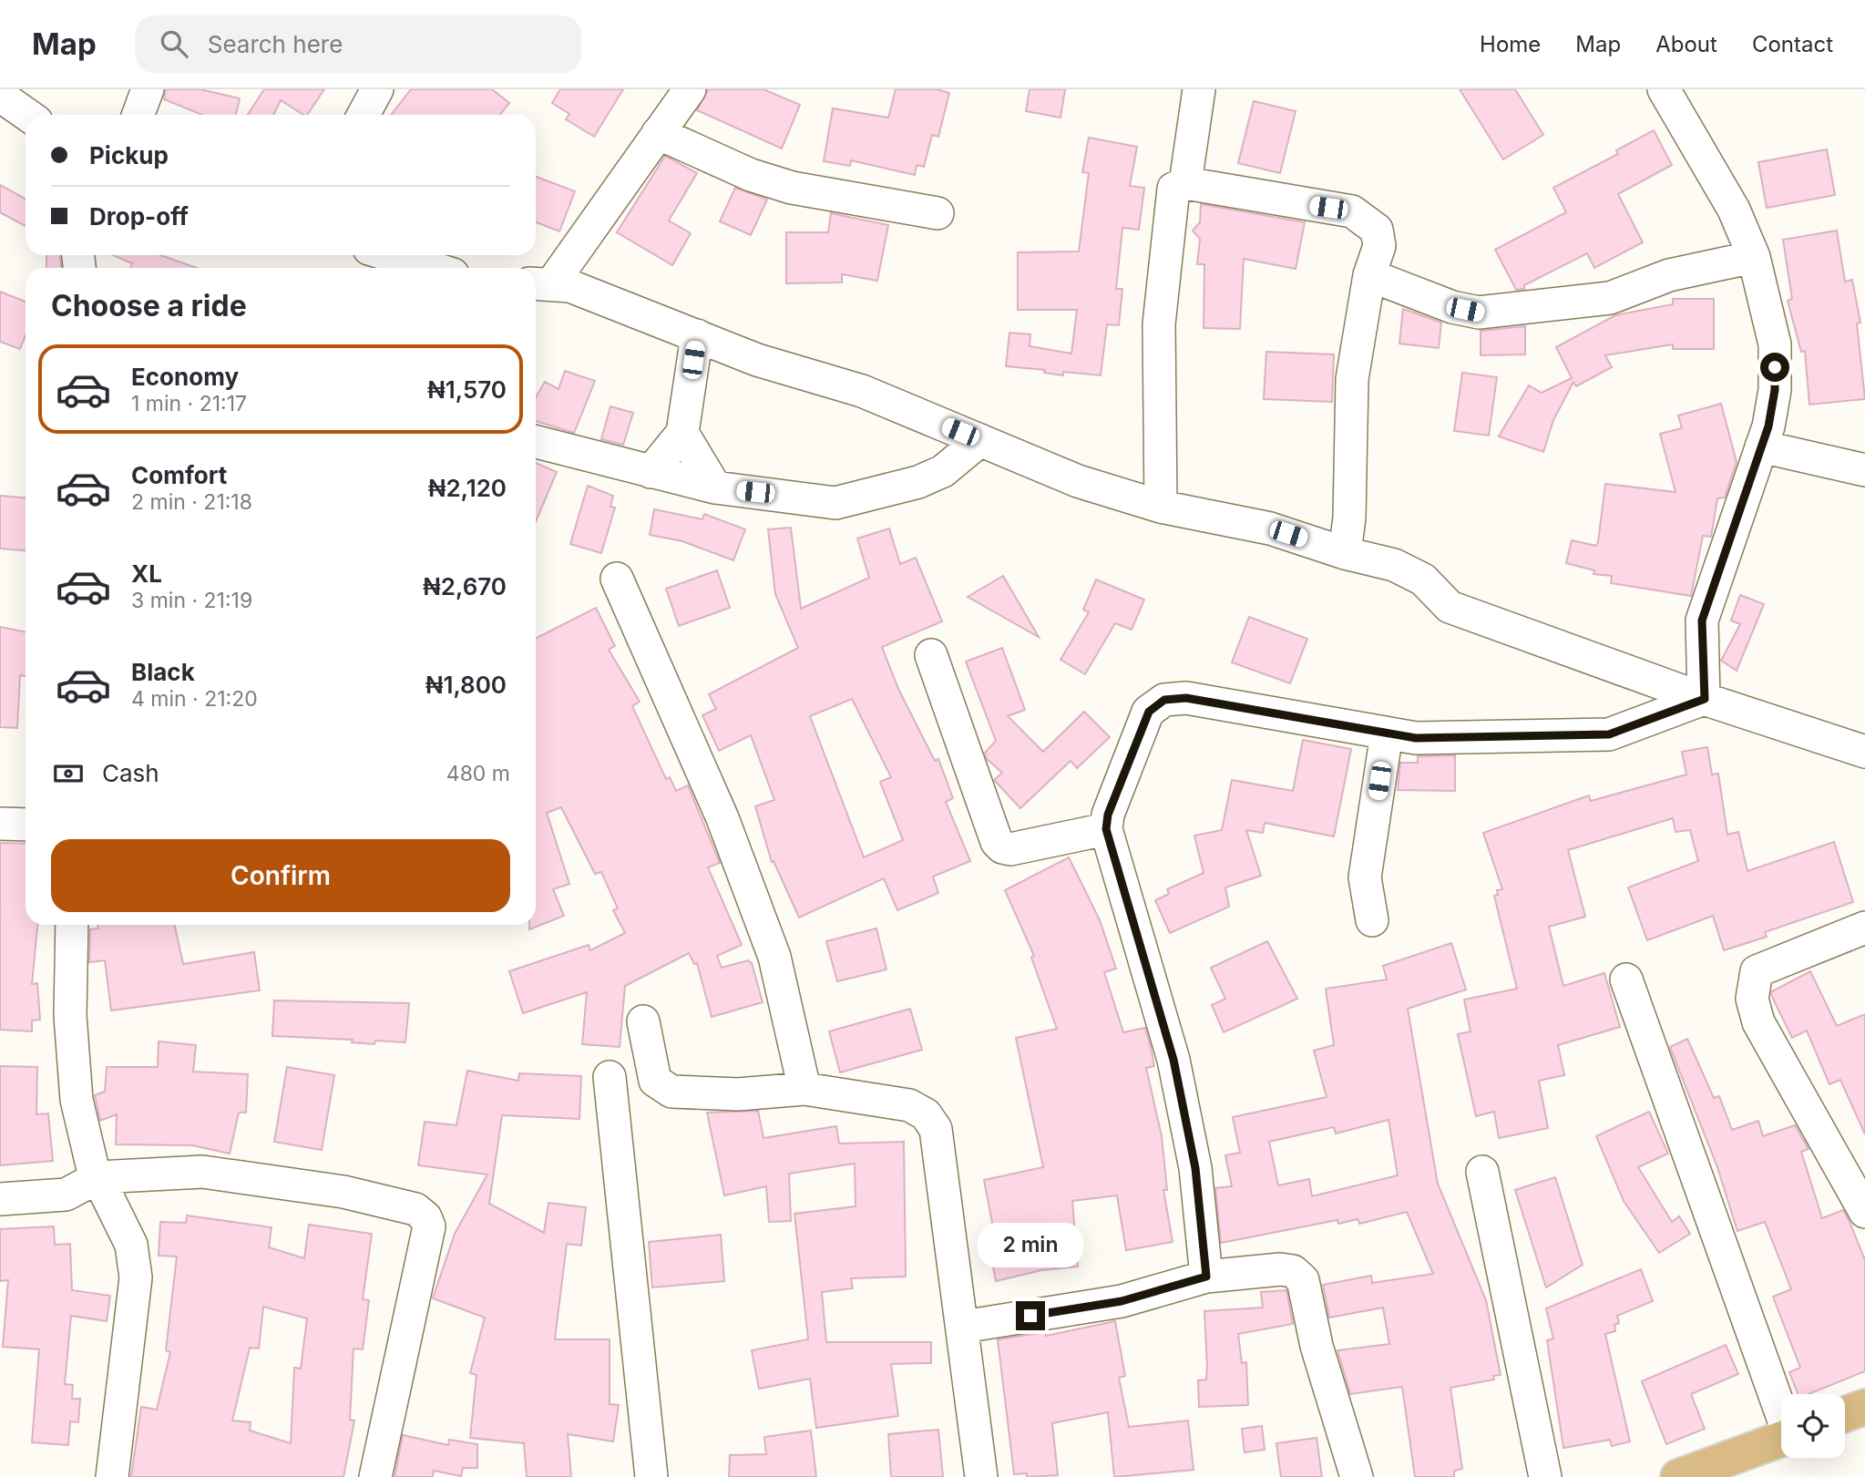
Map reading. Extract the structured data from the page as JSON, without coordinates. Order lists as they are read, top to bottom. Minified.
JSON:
{"page":{"header":"Map","search":"Search here","nav":["Home","Map","About","Contact"],"banner":["Pickup","Drop-off"],"heading":"Choose a ride","list":[{"name":"Economy","note":"1 min · 21:17","value":"₦1,570"},{"name":"Comfort","note":"2 min · 21:18","value":"₦2,120"},{"name":"XL","note":"3 min · 21:19","value":"₦2,670"},{"name":"Black","note":"4 min · 21:20","value":"₦1,800"}],"pay":["Cash","480 m"],"buttons":"Confirm","bubble":"2 min"}}
